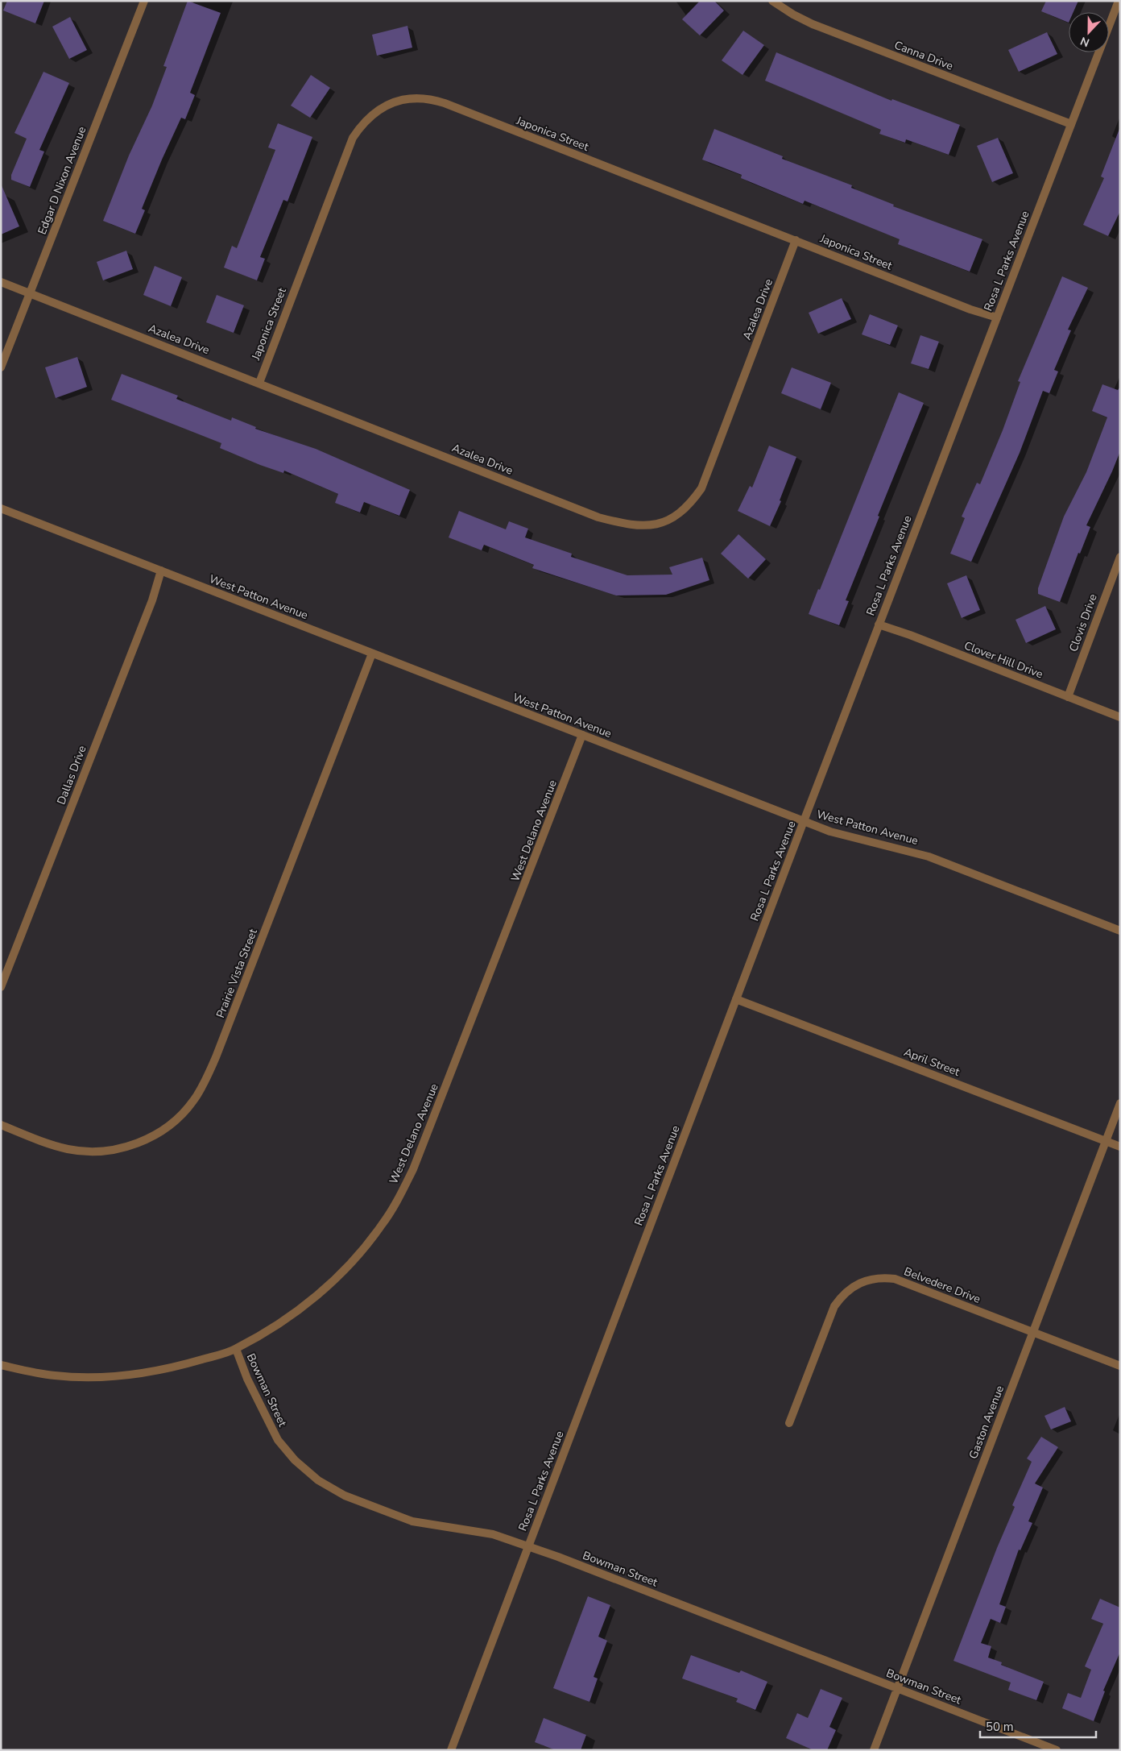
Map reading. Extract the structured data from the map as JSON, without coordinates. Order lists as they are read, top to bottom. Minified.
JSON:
{"streets":{"street":["Canna Drive","Japonica Street","Edgar D Nixon Avenue","Rosa L Parks Avenue","Azalea Drive","West Patton Avenue","Clovis Drive","Clover Hill Drive","Dallas Drive","West Delano Avenue","Prairie Vista Street","April Street","Belvedere Drive","Bowman Street","Gaston Avenue"]},"crossings":[["Canna Drive","Rosa L Parks Avenue"],["Japonica Street","Rosa L Parks Avenue"],["Japonica Street","Azalea Drive"],["Edgar D Nixon Avenue","Azalea Drive"],["Rosa L Parks Avenue","West Patton Avenue"],["Rosa L Parks Avenue","Clover Hill Drive"],["Rosa L Parks Avenue","April Street"],["Rosa L Parks Avenue","Bowman Street"],["West Patton Avenue","Dallas Drive"],["West Patton Avenue","West Delano Avenue"],["West Patton Avenue","Prairie Vista Street"],["Clovis Drive","Clover Hill Drive"],["West Delano Avenue","Bowman Street"],["April Street","Gaston Avenue"],["Belvedere Drive","Gaston Avenue"],["Bowman Street","Gaston Avenue"]],"scale_bar":"50 m","north":"bottom"}
